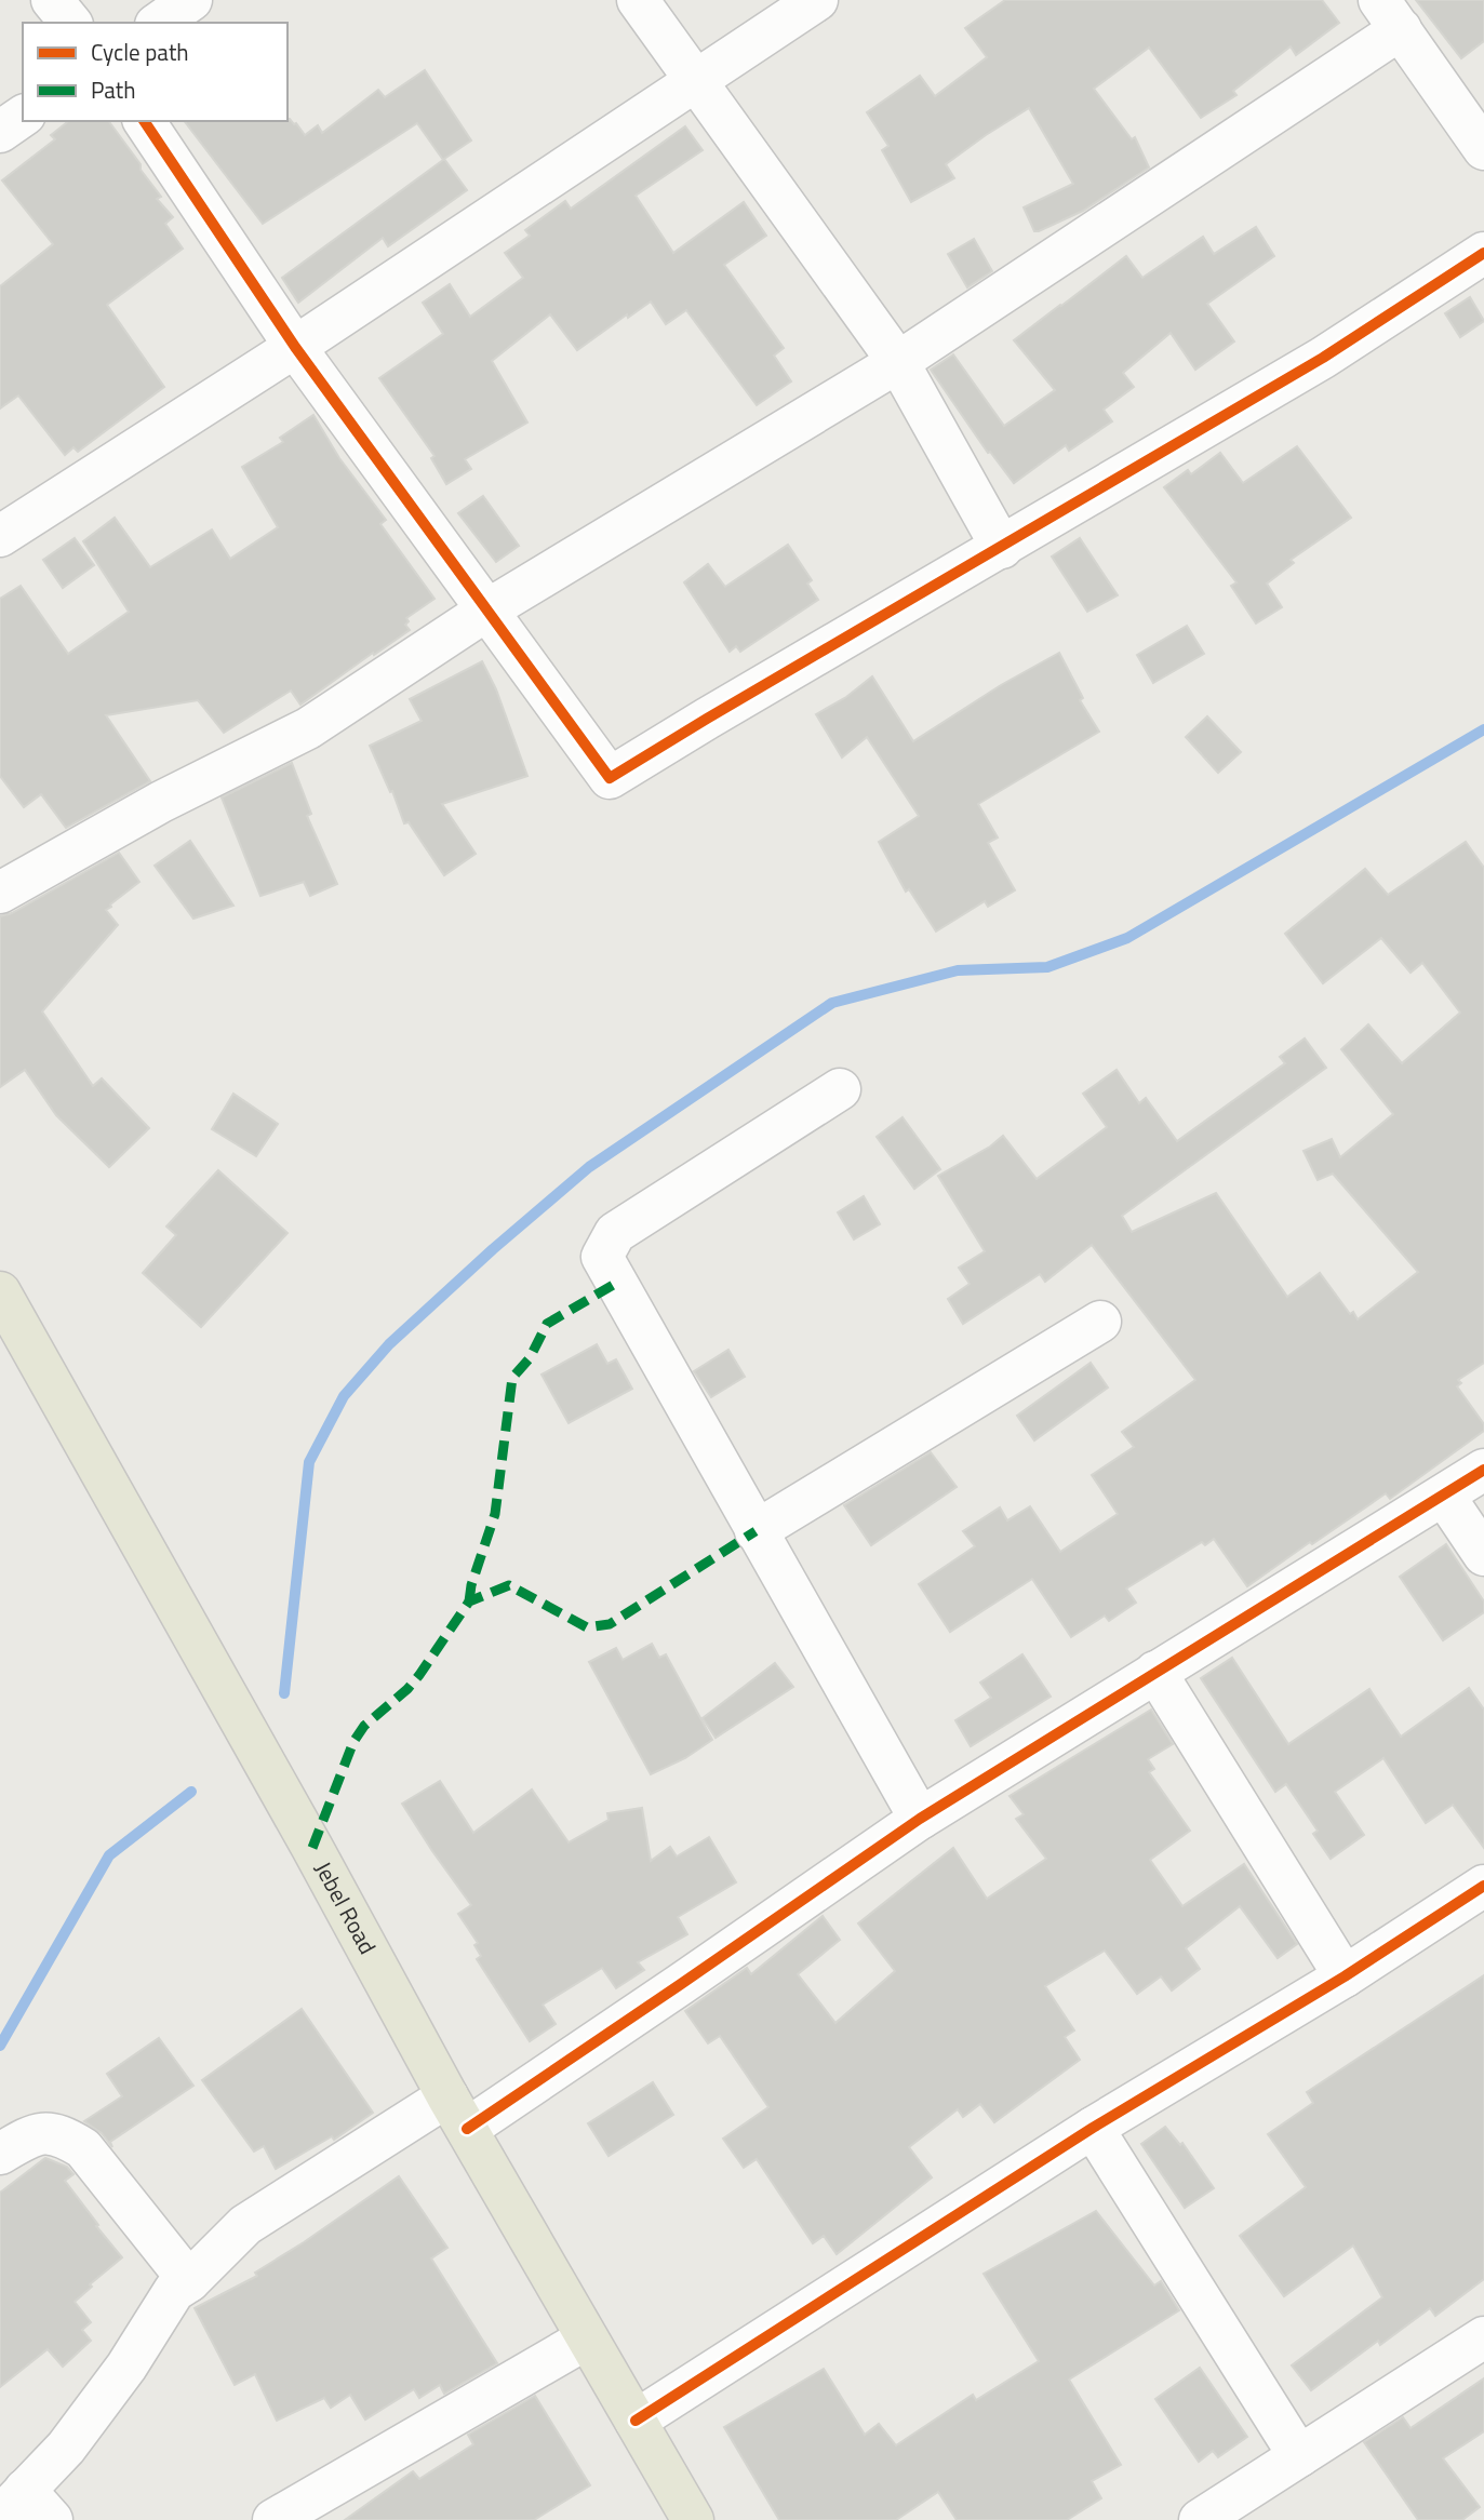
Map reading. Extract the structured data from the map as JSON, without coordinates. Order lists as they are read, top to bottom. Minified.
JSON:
{"streets":{"main road":["Jebel Road"]},"legend":["Cycle path","Path"]}
